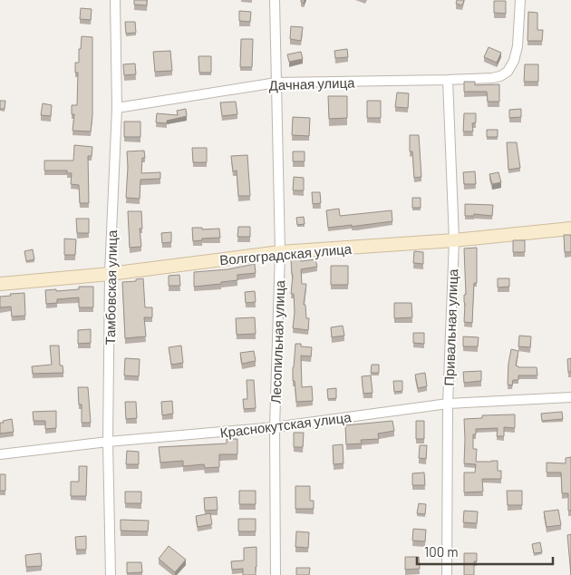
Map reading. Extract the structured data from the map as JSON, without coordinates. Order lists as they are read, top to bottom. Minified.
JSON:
{"streets":{"street":["Дачная улица","Волгоградская улица","Тамбовская улица","Привальная улица","Лесопильная улица","Краснокутская улица"]},"crossings":[["Дачная улица","Тамбовская улица"],["Дачная улица","Привальная улица"],["Дачная улица","Лесопильная улица"],["Волгоградская улица","Тамбовская улица"],["Волгоградская улица","Привальная улица"],["Волгоградская улица","Лесопильная улица"],["Тамбовская улица","Краснокутская улица"],["Привальная улица","Краснокутская улица"],["Лесопильная улица","Краснокутская улица"]],"scale_bar":"100 m"}
